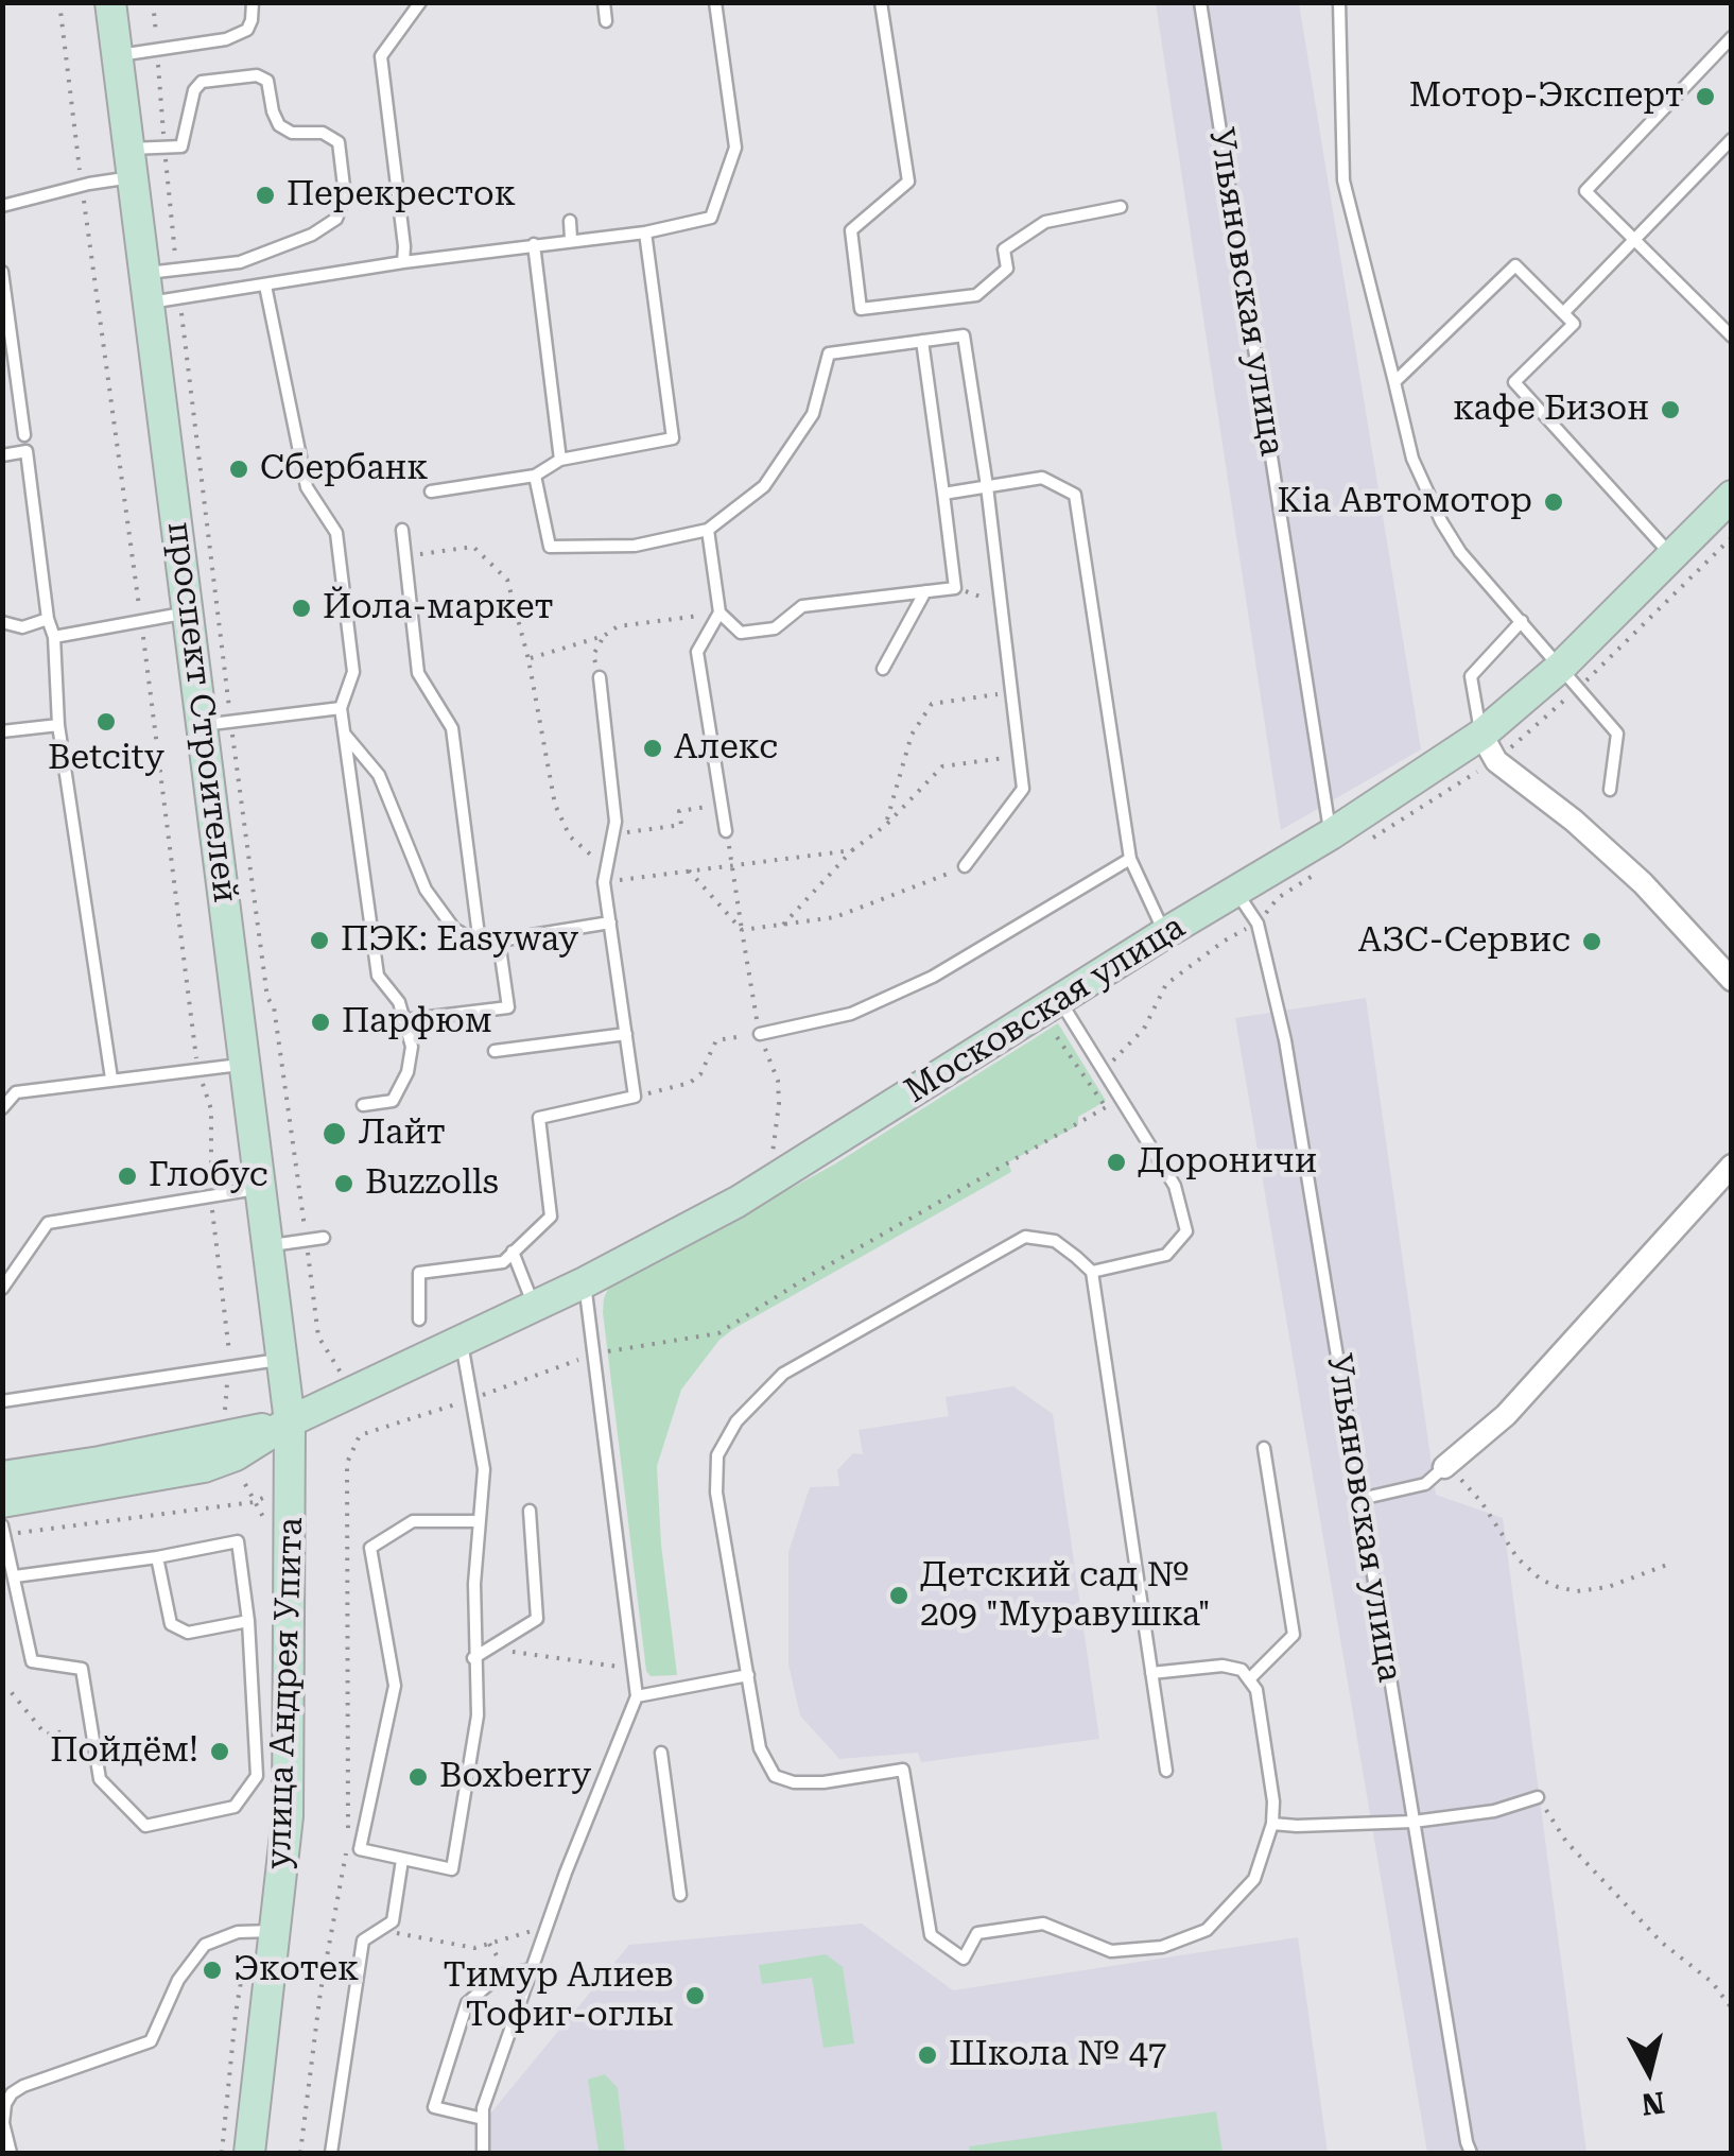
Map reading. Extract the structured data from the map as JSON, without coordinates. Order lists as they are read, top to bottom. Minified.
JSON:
{"streets":{"main road":["проспект Строителей","Московская улица","улица Андрея Упита"],"lane":["Ульяновская улица"]},"crossings":[["Ульяновская улица","Московская улица"],["проспект Строителей","Московская улица"],["проспект Строителей","улица Андрея Упита"],["Московская улица","улица Андрея Упита"]],"places":["Мотор-Эксперт","Перекресток","кафе Бизон","Сбербанк","Kia Автомотор","Йола-маркет","Betcity","Алекс","ПЭК: Easyway","АЗС-Сервис","Парфюм","Лайт","Дороничи","Глобус","Buzzolls","Детский сад № 209 \"Муравушка\"","Пойдём!","Boxberry","Экотек","Тимур Алиев Тофиг-оглы","Школа № 47"],"north":"bottom"}
